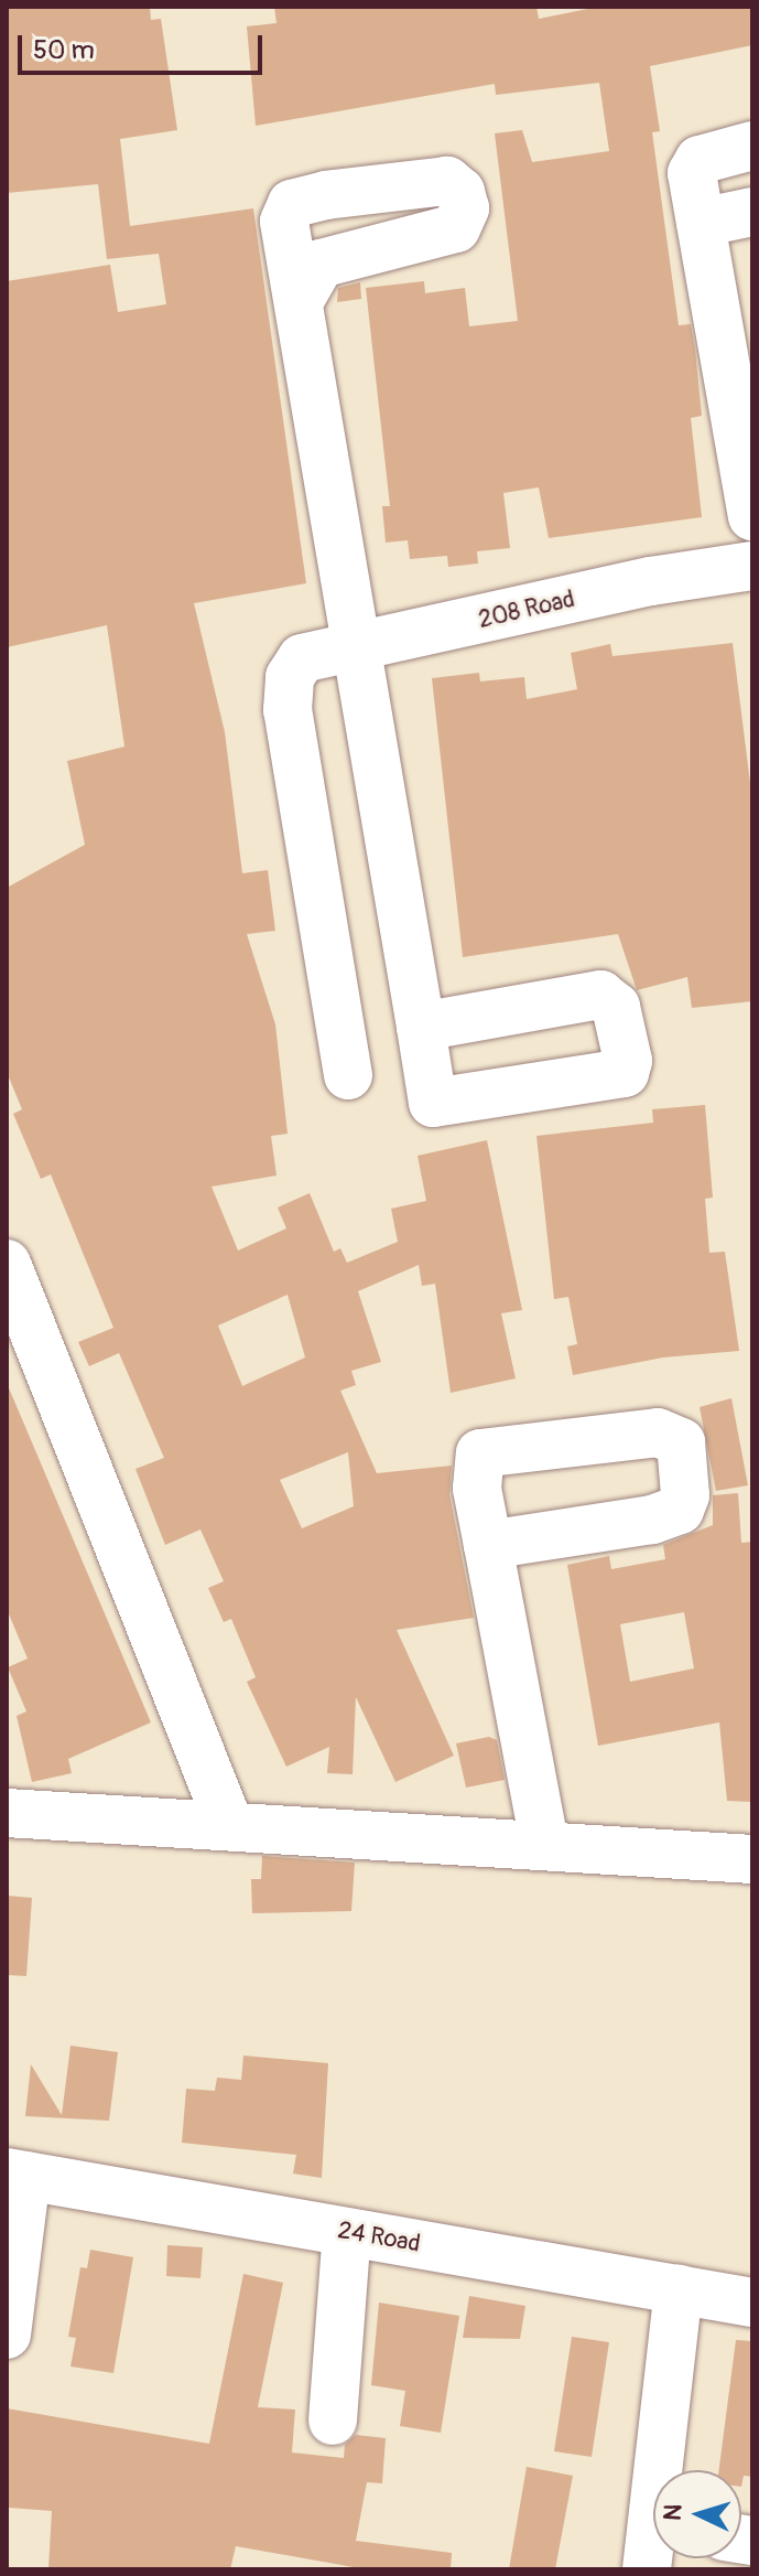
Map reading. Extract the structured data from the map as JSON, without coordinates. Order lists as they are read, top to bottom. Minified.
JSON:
{"streets":{"street":["208 Road","24 Road"]},"scale_bar":"50 m","north":"left"}
